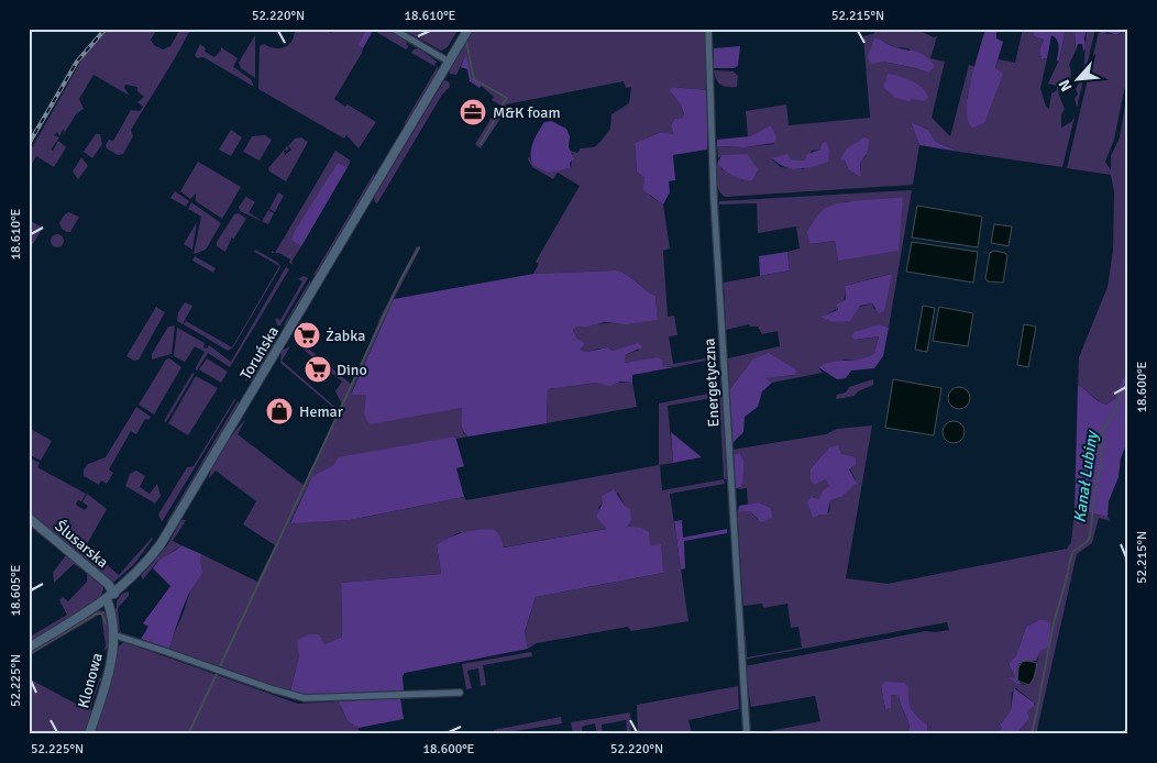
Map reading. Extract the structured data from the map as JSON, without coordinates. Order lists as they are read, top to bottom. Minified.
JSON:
{"streets":{"street":["Toruńska","Energetyczna","Ślusarska","Klonowa"]},"crossings":[["Toruńska","Ślusarska"],["Toruńska","Klonowa"]],"water":["Kanał Lubiny"],"places":{"office":["M&K foam"],"supermarket":["Żabka","Dino"],"shop":["Hemar"]},"north":"bottom left","coordinates":["52.220°N","18.610°E","52.215°N","18.600°E","18.605°E","52.225°N"]}
